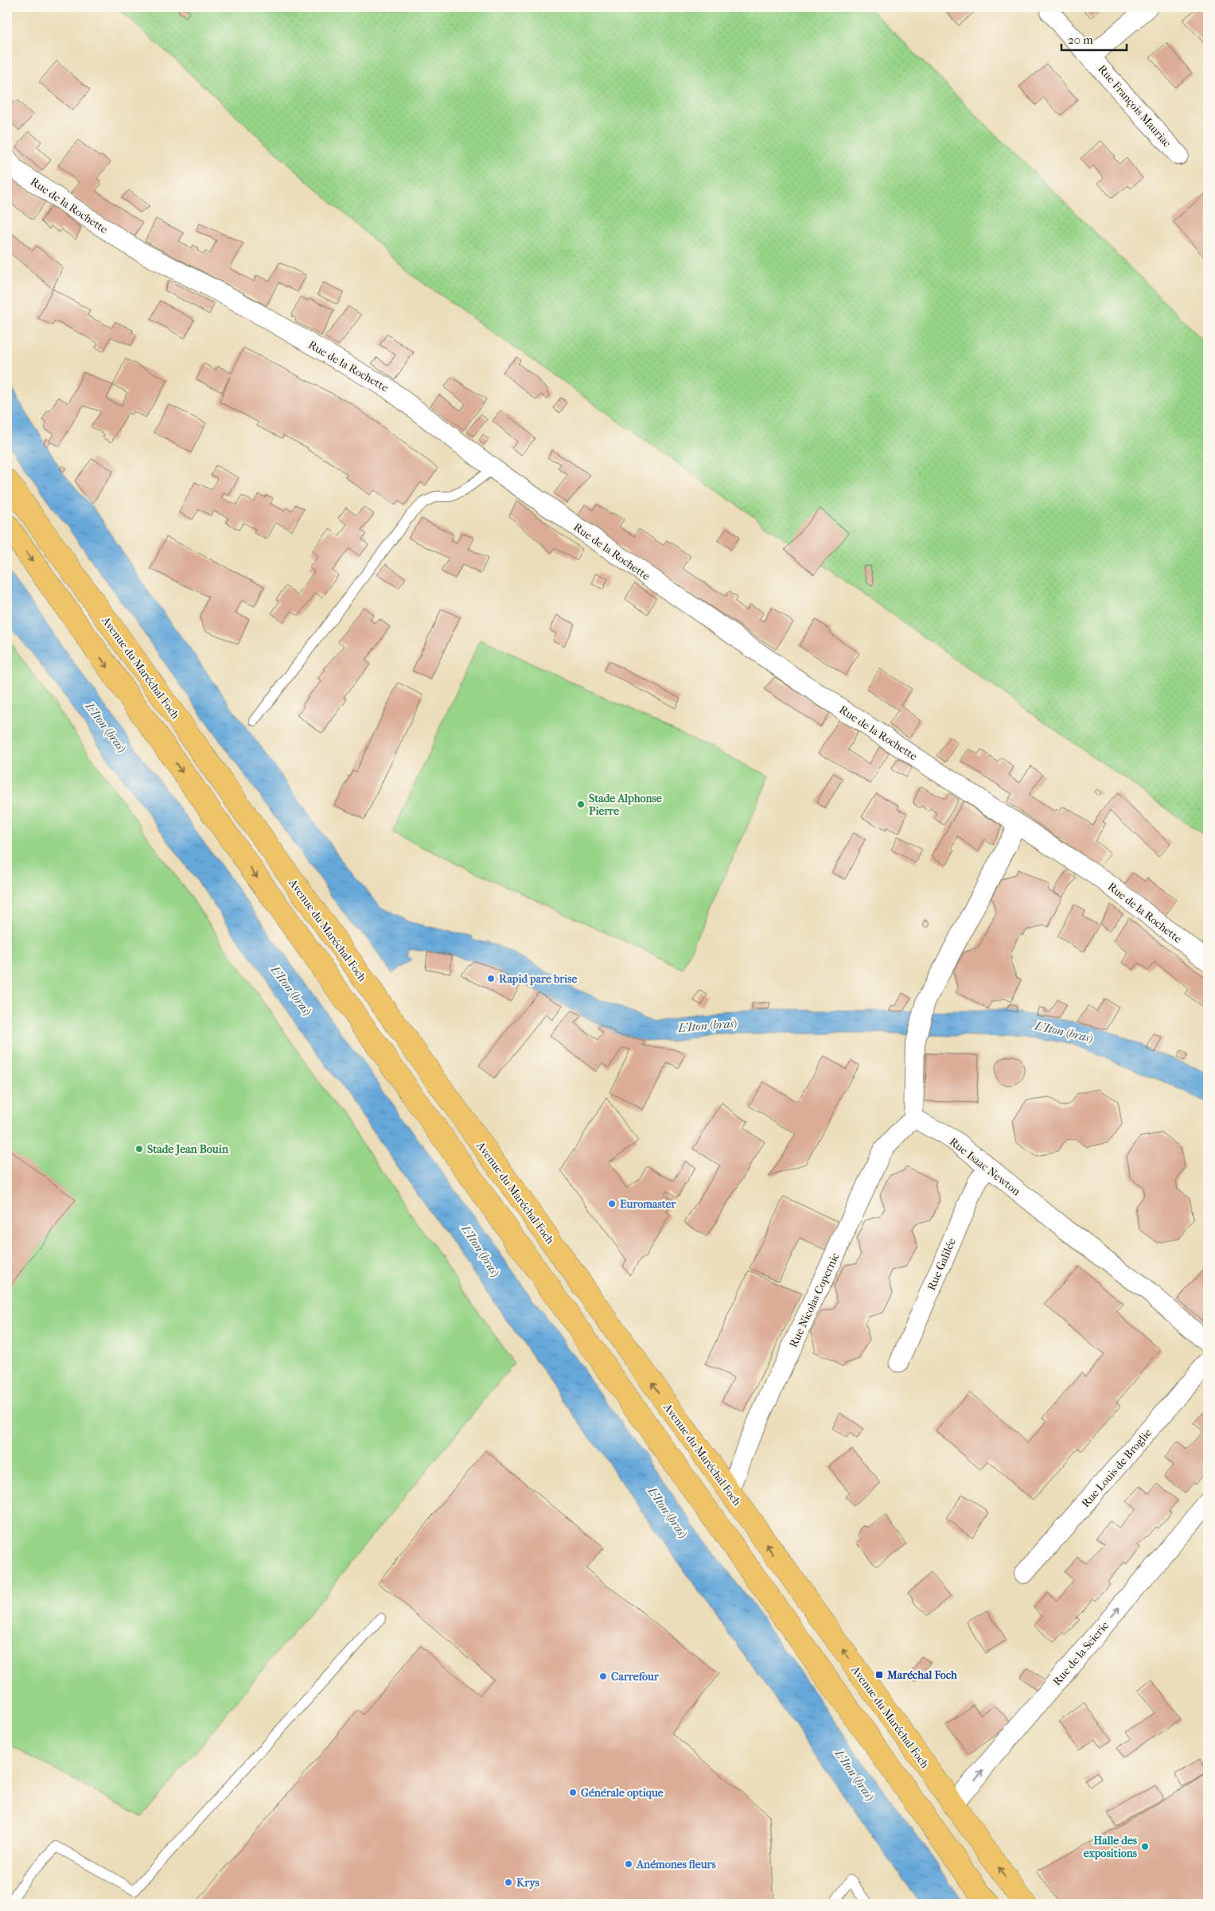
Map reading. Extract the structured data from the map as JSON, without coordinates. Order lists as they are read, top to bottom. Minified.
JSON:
{"streets":{"main road":["Avenue du Maréchal Foch"],"street":["Rue François Mauriac","Rue de la Rochette","Rue Isaac Newton","Rue Galilée","Rue Nicolas Copernic","Rue Louis de Broglie","Rue de la Scierie"]},"crossings":[["Avenue du Maréchal Foch","Rue Nicolas Copernic"],["Avenue du Maréchal Foch","Rue de la Scierie"],["Rue Isaac Newton","Rue Galilée"],["Rue Isaac Newton","Rue Nicolas Copernic"]],"one_way":["Rue de la Scierie"],"water":["L'Iton (bras)"],"places":{"other":["Stade Alphonse Pierre","Rapid pare brise","Stade Jean Bouin","Euromaster","Carrefour","Générale optique","Halle des expositions","Anémones fleurs","Krys"],"transit":["Maréchal Foch"]},"scale_bar":"20 m"}
